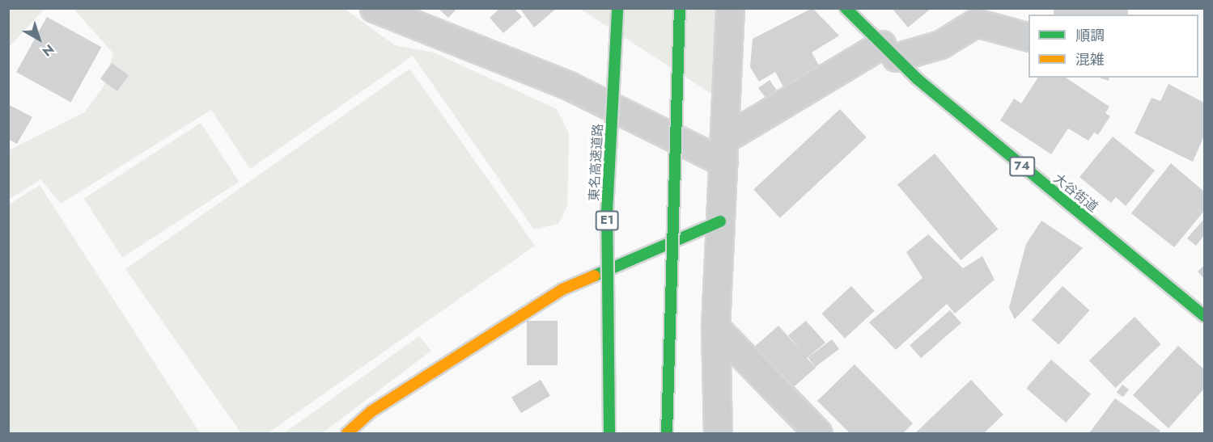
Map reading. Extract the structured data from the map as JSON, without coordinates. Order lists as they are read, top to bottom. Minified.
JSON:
{"streets":{"main road":["東名高速道路","74","大谷街道","E1"]},"legend":["順調","混雑"],"north":"bottom right"}
